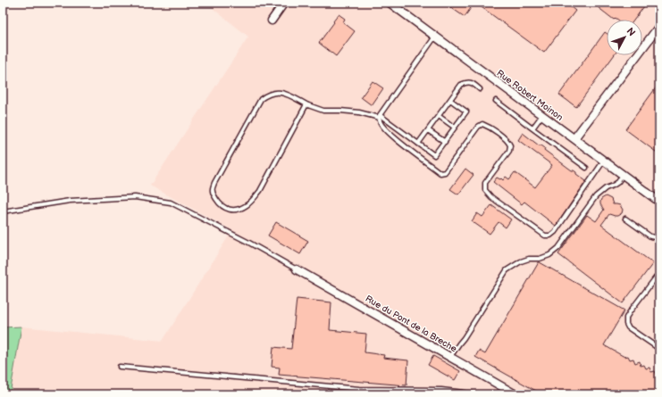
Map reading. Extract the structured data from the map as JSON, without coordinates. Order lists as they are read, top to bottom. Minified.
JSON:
{"streets":{"street":["Rue Robert Moinon","Rue du Pont de la Breche"]},"north":"top right"}
